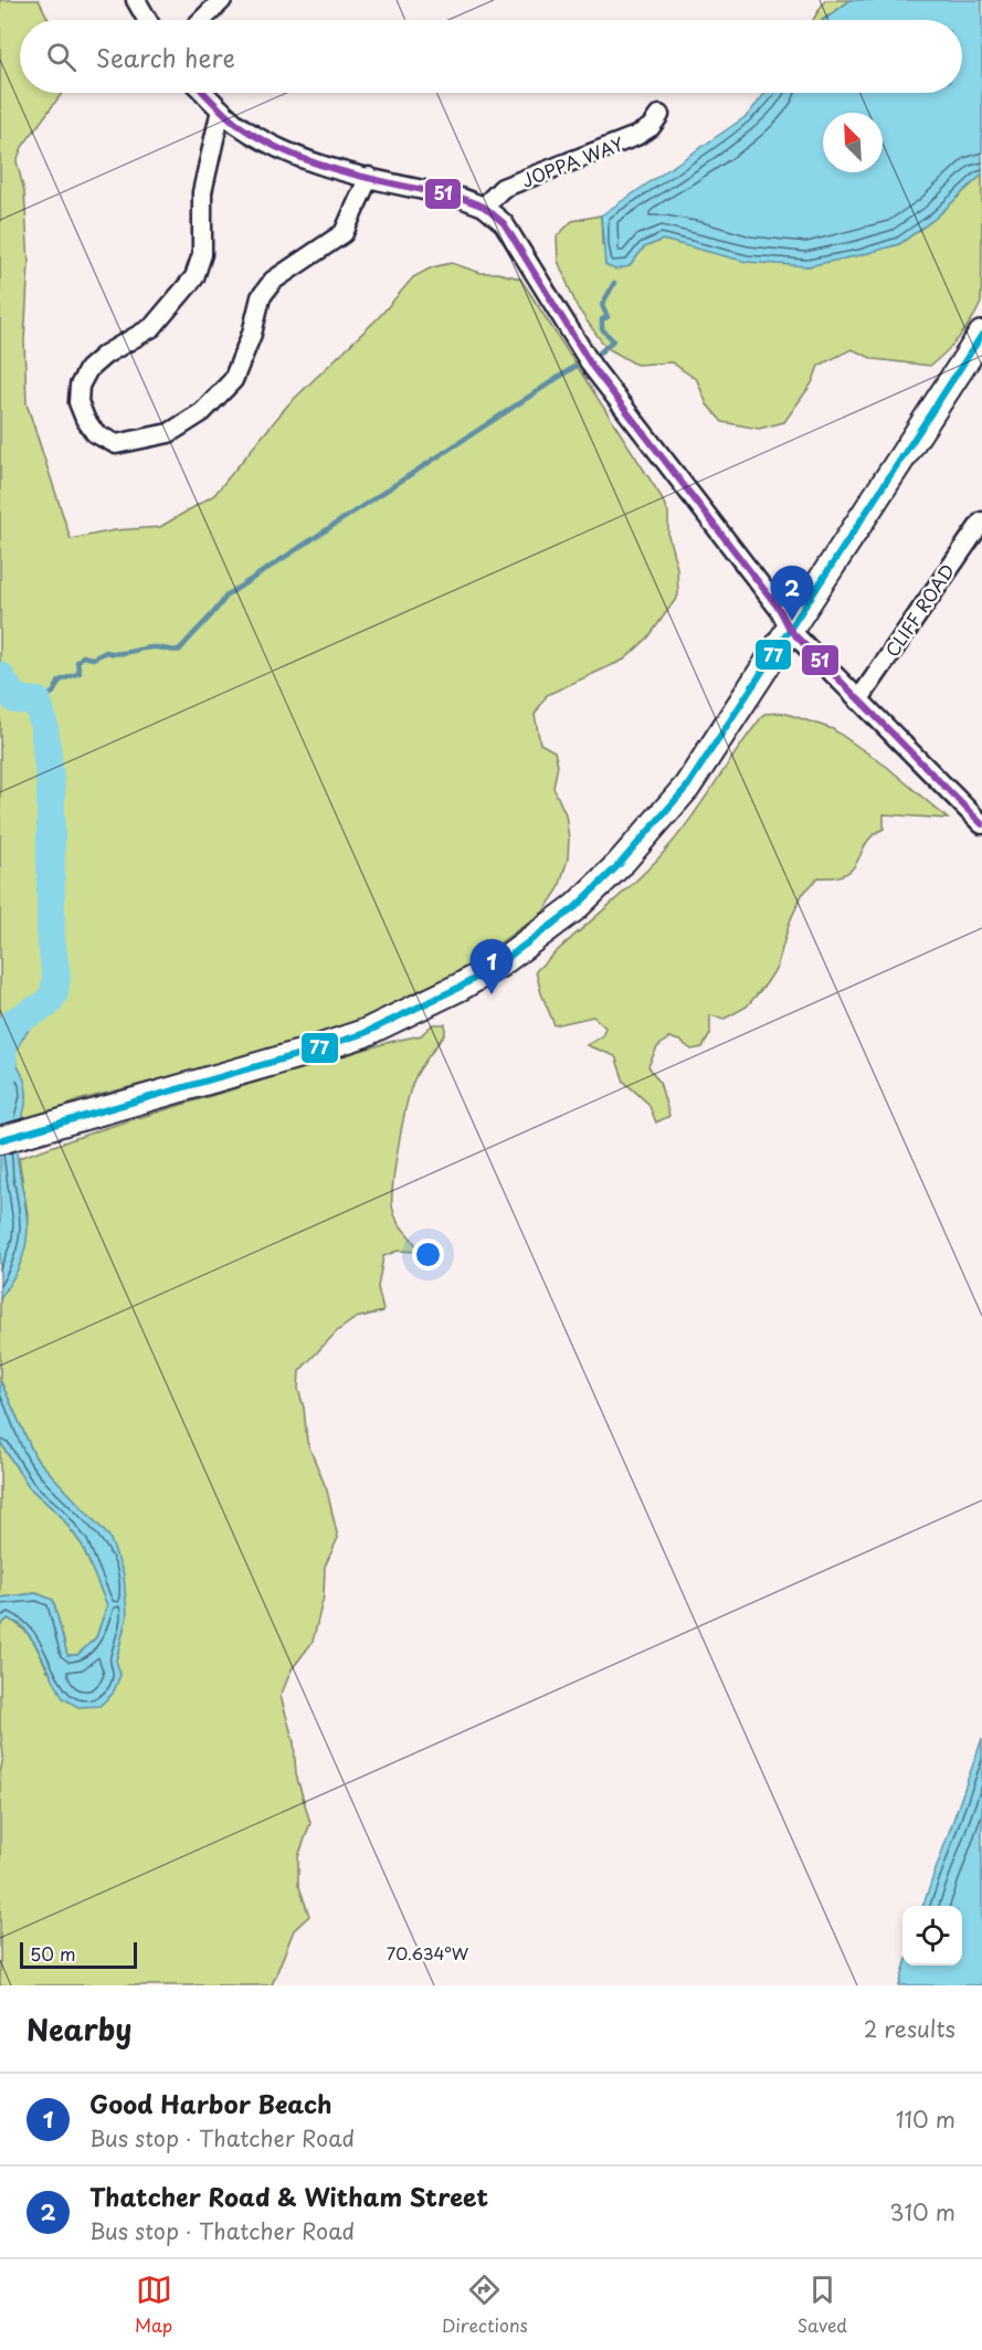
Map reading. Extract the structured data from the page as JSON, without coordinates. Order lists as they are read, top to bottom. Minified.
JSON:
{"streets":{"street":["JOPPA WAY","CLIFF ROAD"]},"lines":["transit line 51","transit line 77"],"scale_bar":"50 m","north":"top left","page":{"search":"Search here","pins":["2","1"],"scale":"50 m","heading":["Nearby","2 results"],"list":[{"mark":"1","name":"Good Harbor Beach","note":"Bus stop · Thatcher Road","value":"110 m"},{"mark":"2","name":"Thatcher Road & Witham Street","note":"Bus stop · Thatcher Road","value":"310 m"}],"nav":["Map","Directions","Saved"]},"coordinates":["70.634°W"]}
